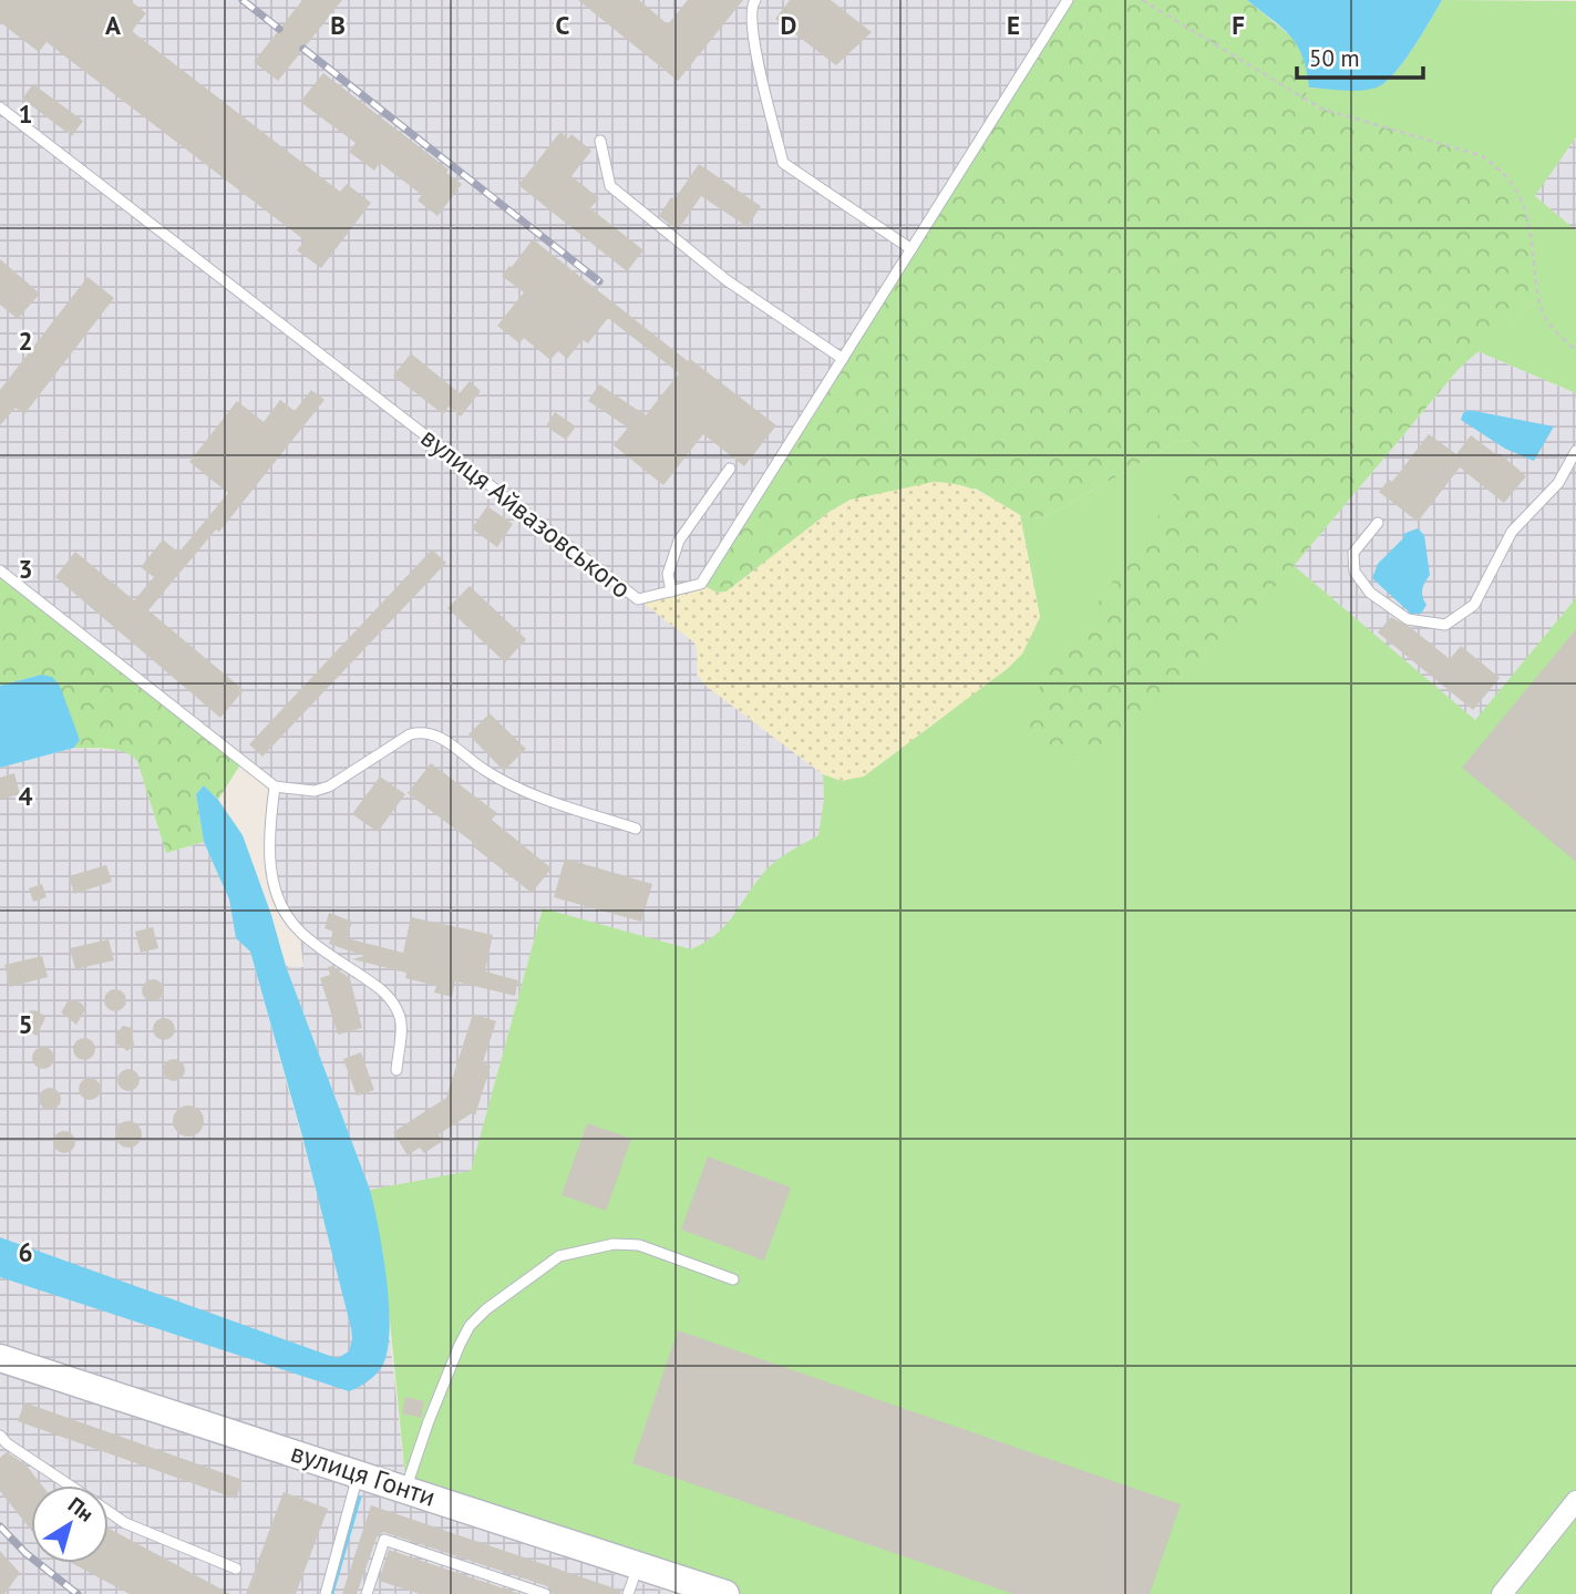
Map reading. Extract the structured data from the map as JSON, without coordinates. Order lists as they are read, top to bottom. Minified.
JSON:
{"streets":{"street":["вулиця Гонти"],"lane":["вулиця Айвазовського"]},"scale_bar":"50 m","north":"top right","grid":{"columns":["A","B","C","D","E","F"],"rows":["1","2","3","4","5","6"]}}
